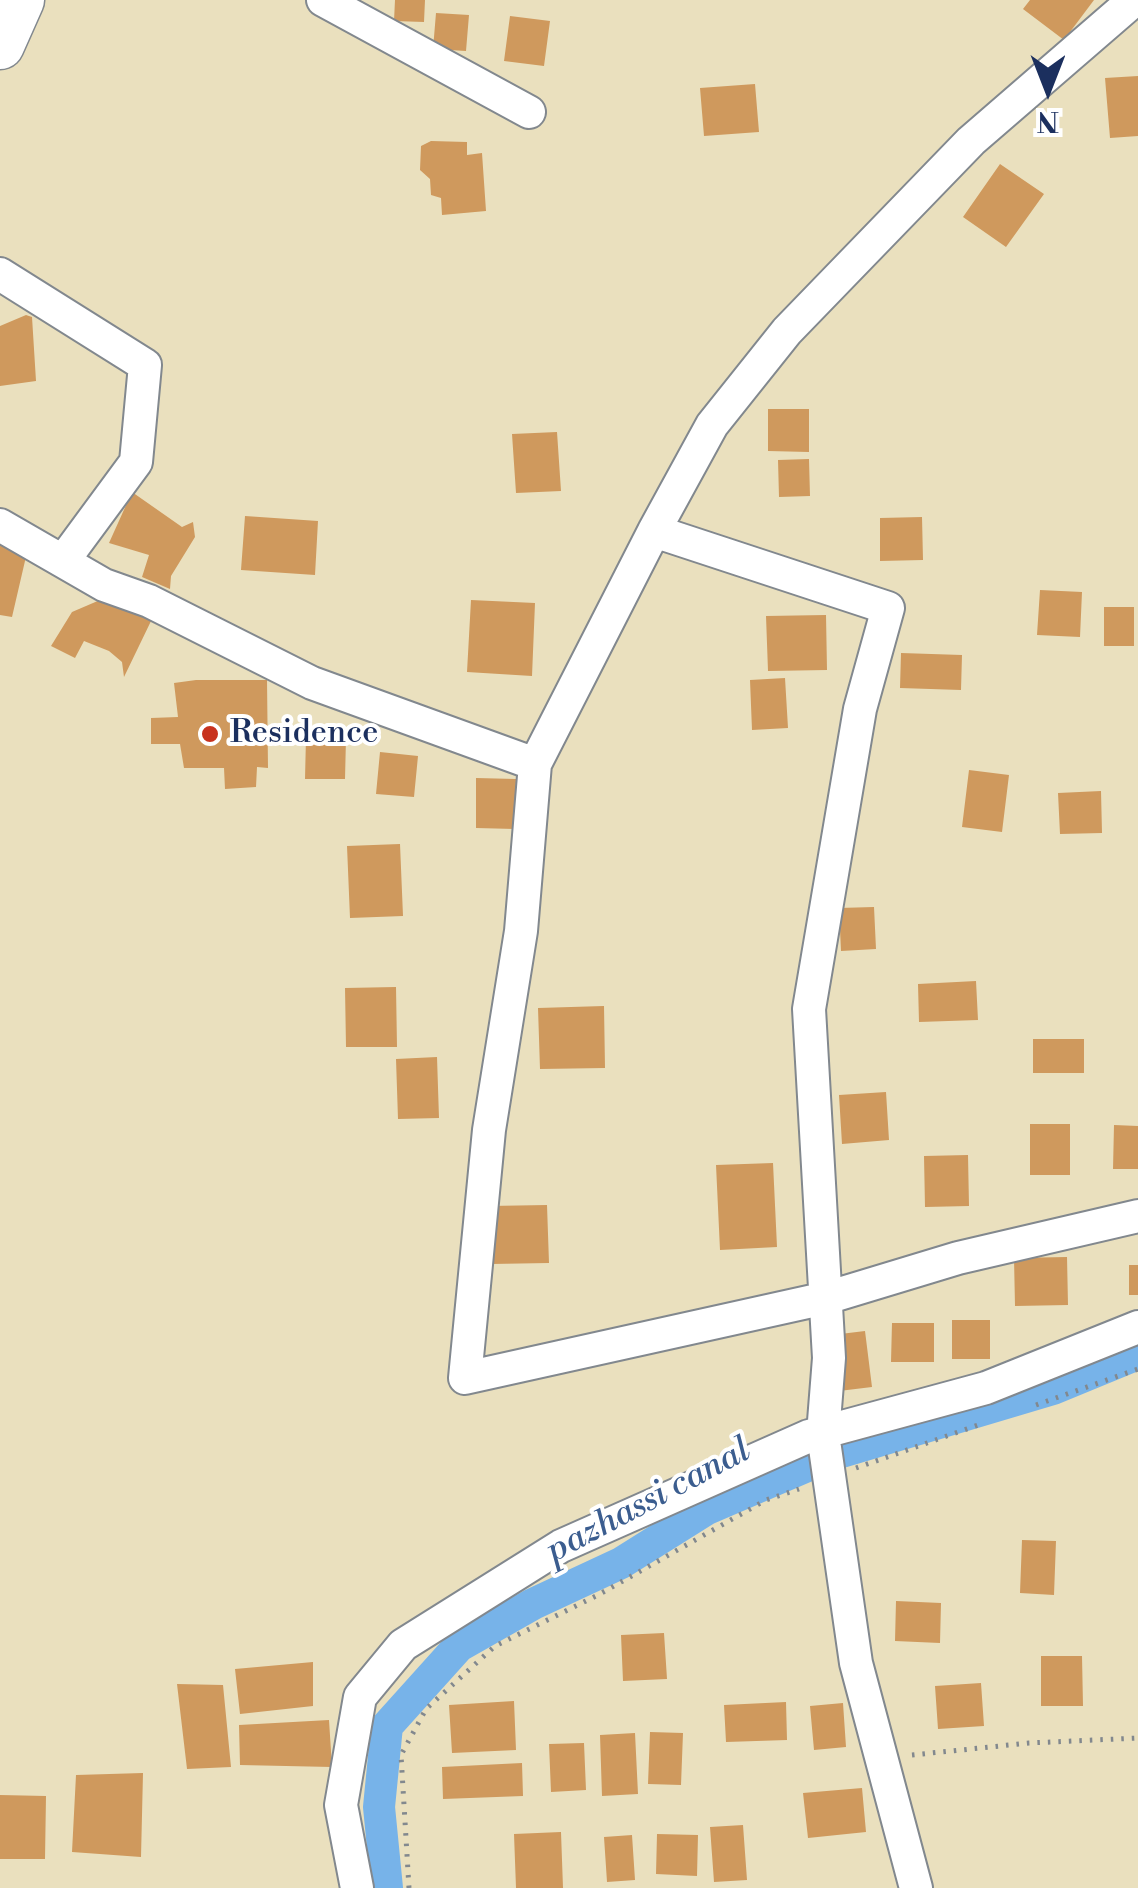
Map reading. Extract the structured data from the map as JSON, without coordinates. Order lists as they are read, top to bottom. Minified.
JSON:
{"water":["pazhassi canal"],"places":["Residence"],"north":"bottom"}
